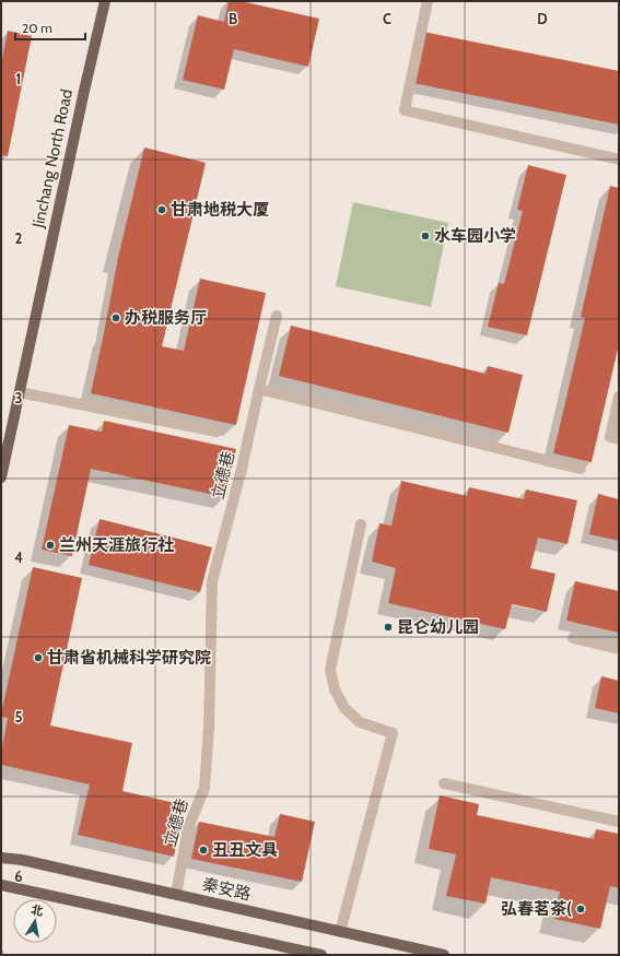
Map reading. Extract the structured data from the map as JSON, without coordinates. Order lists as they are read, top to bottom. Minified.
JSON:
{"streets":{"main road":["Jinchang North Road","秦安路"],"lane":["立德巷"]},"crossings":[["立德巷","秦安路"]],"places":["甘肃地税大厦","水车园小学","办税服务厅","兰州天涯旅行社","昆仑幼儿园","甘肃省机械科学研究院","丑丑文具","弘春茗茶("],"scale_bar":"20 m","north":"top","grid":{"columns":["B","C","D"],"rows":["1","2","3","4","5","6"]}}
